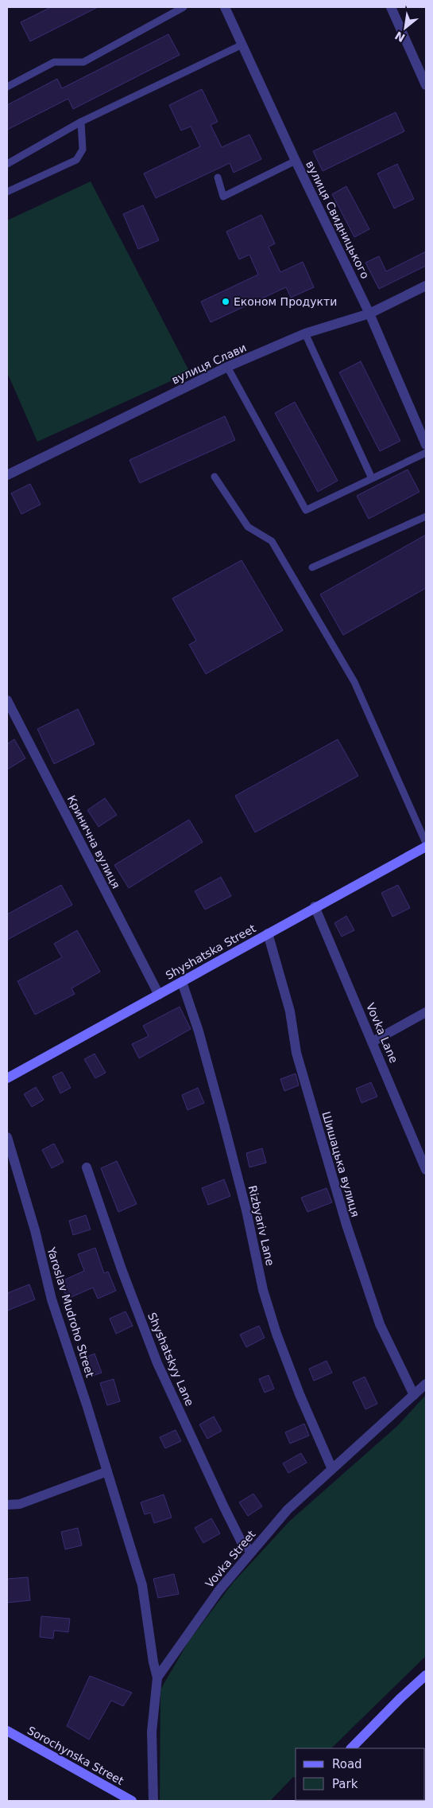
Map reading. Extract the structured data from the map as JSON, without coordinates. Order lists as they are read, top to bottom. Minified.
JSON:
{"streets":{"street":["вулиця Свидницького","вулиця Слави","Кринична вулиця","Shyshatska Street","Vovka Lane","Шишацька вулиця","Rizbyariv Lane","Yaroslav Mudroho Street","Shyshatskyy Lane","Vovka Street","Sorochynska Street"]},"crossings":[["вулиця Свидницького","вулиця Слави"],["Кринична вулиця","Shyshatska Street"],["Shyshatska Street","Vovka Lane"],["Shyshatska Street","Шишацька вулиця"],["Shyshatska Street","Rizbyariv Lane"],["Шишацька вулиця","Vovka Street"],["Rizbyariv Lane","Vovka Street"],["Yaroslav Mudroho Street","Vovka Street"],["Shyshatskyy Lane","Vovka Street"]],"places":["Економ Продукти"],"legend":["Road","Park"],"north":"bottom left"}
